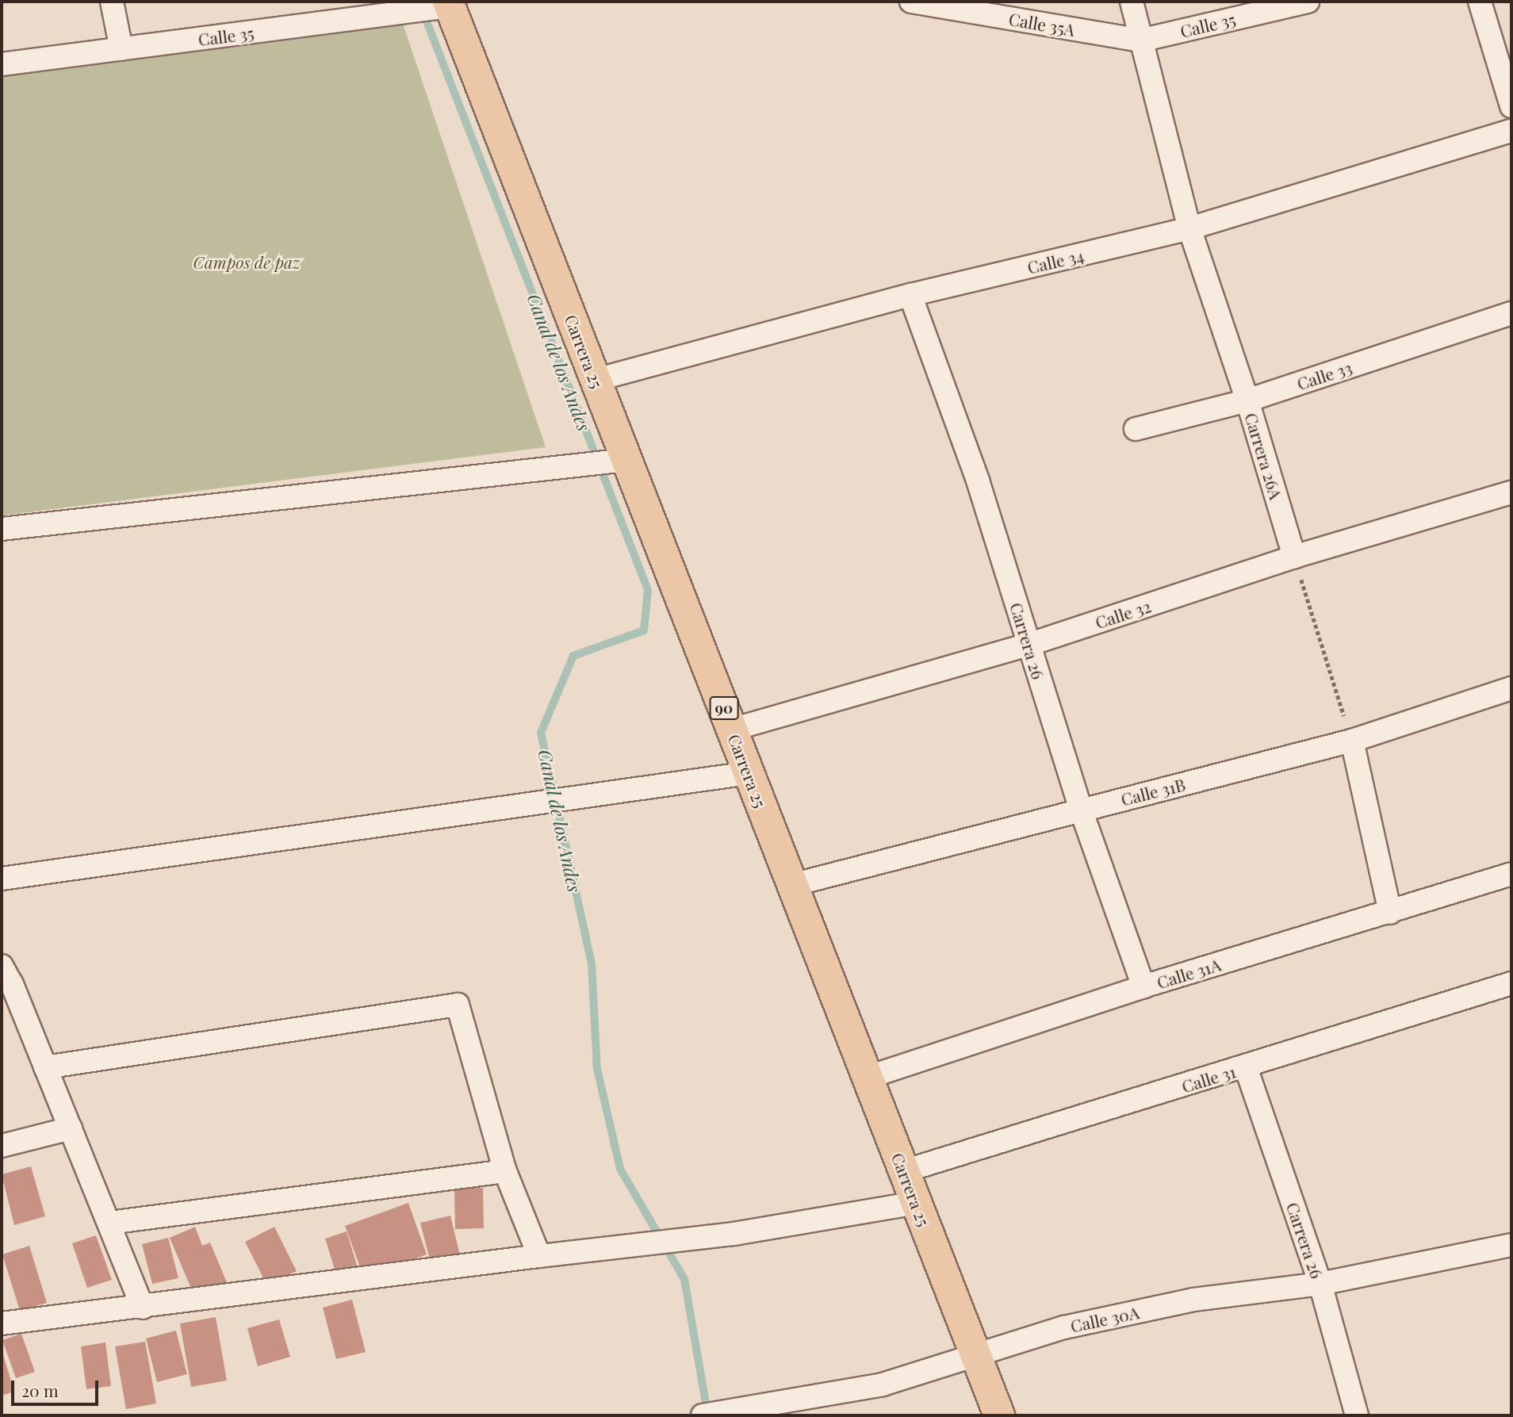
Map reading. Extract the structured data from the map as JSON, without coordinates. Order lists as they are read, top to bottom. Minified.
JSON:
{"streets":{"main road":["Carrera 25","90"],"street":["Calle 35A","Calle 35","Calle 34","Calle 33","Carrera 26A","Calle 32","Carrera 26","Calle 31B","Calle 31A","Calle 31","Calle 30A"]},"crossings":[["Calle 35A","Calle 35"],["Calle 35A","Carrera 26A"],["Calle 35","Carrera 25"],["Calle 35","Carrera 26A"],["Calle 34","Carrera 25"],["Calle 34","Carrera 26A"],["Calle 34","Carrera 26"],["Carrera 25","Calle 32"],["Carrera 25","Calle 31B"],["Carrera 25","Calle 31A"],["Carrera 25","Calle 31"],["Carrera 25","Calle 30A"],["Calle 33","Carrera 26A"],["Carrera 26A","Calle 32"],["Calle 32","Carrera 26"],["Carrera 26","Calle 31B"],["Carrera 26","Calle 31A"],["Carrera 26","Calle 31"],["Carrera 26","Calle 30A"]],"water":["Canal de los Andes"],"parks":["Campos de paz"],"scale_bar":"20 m"}
